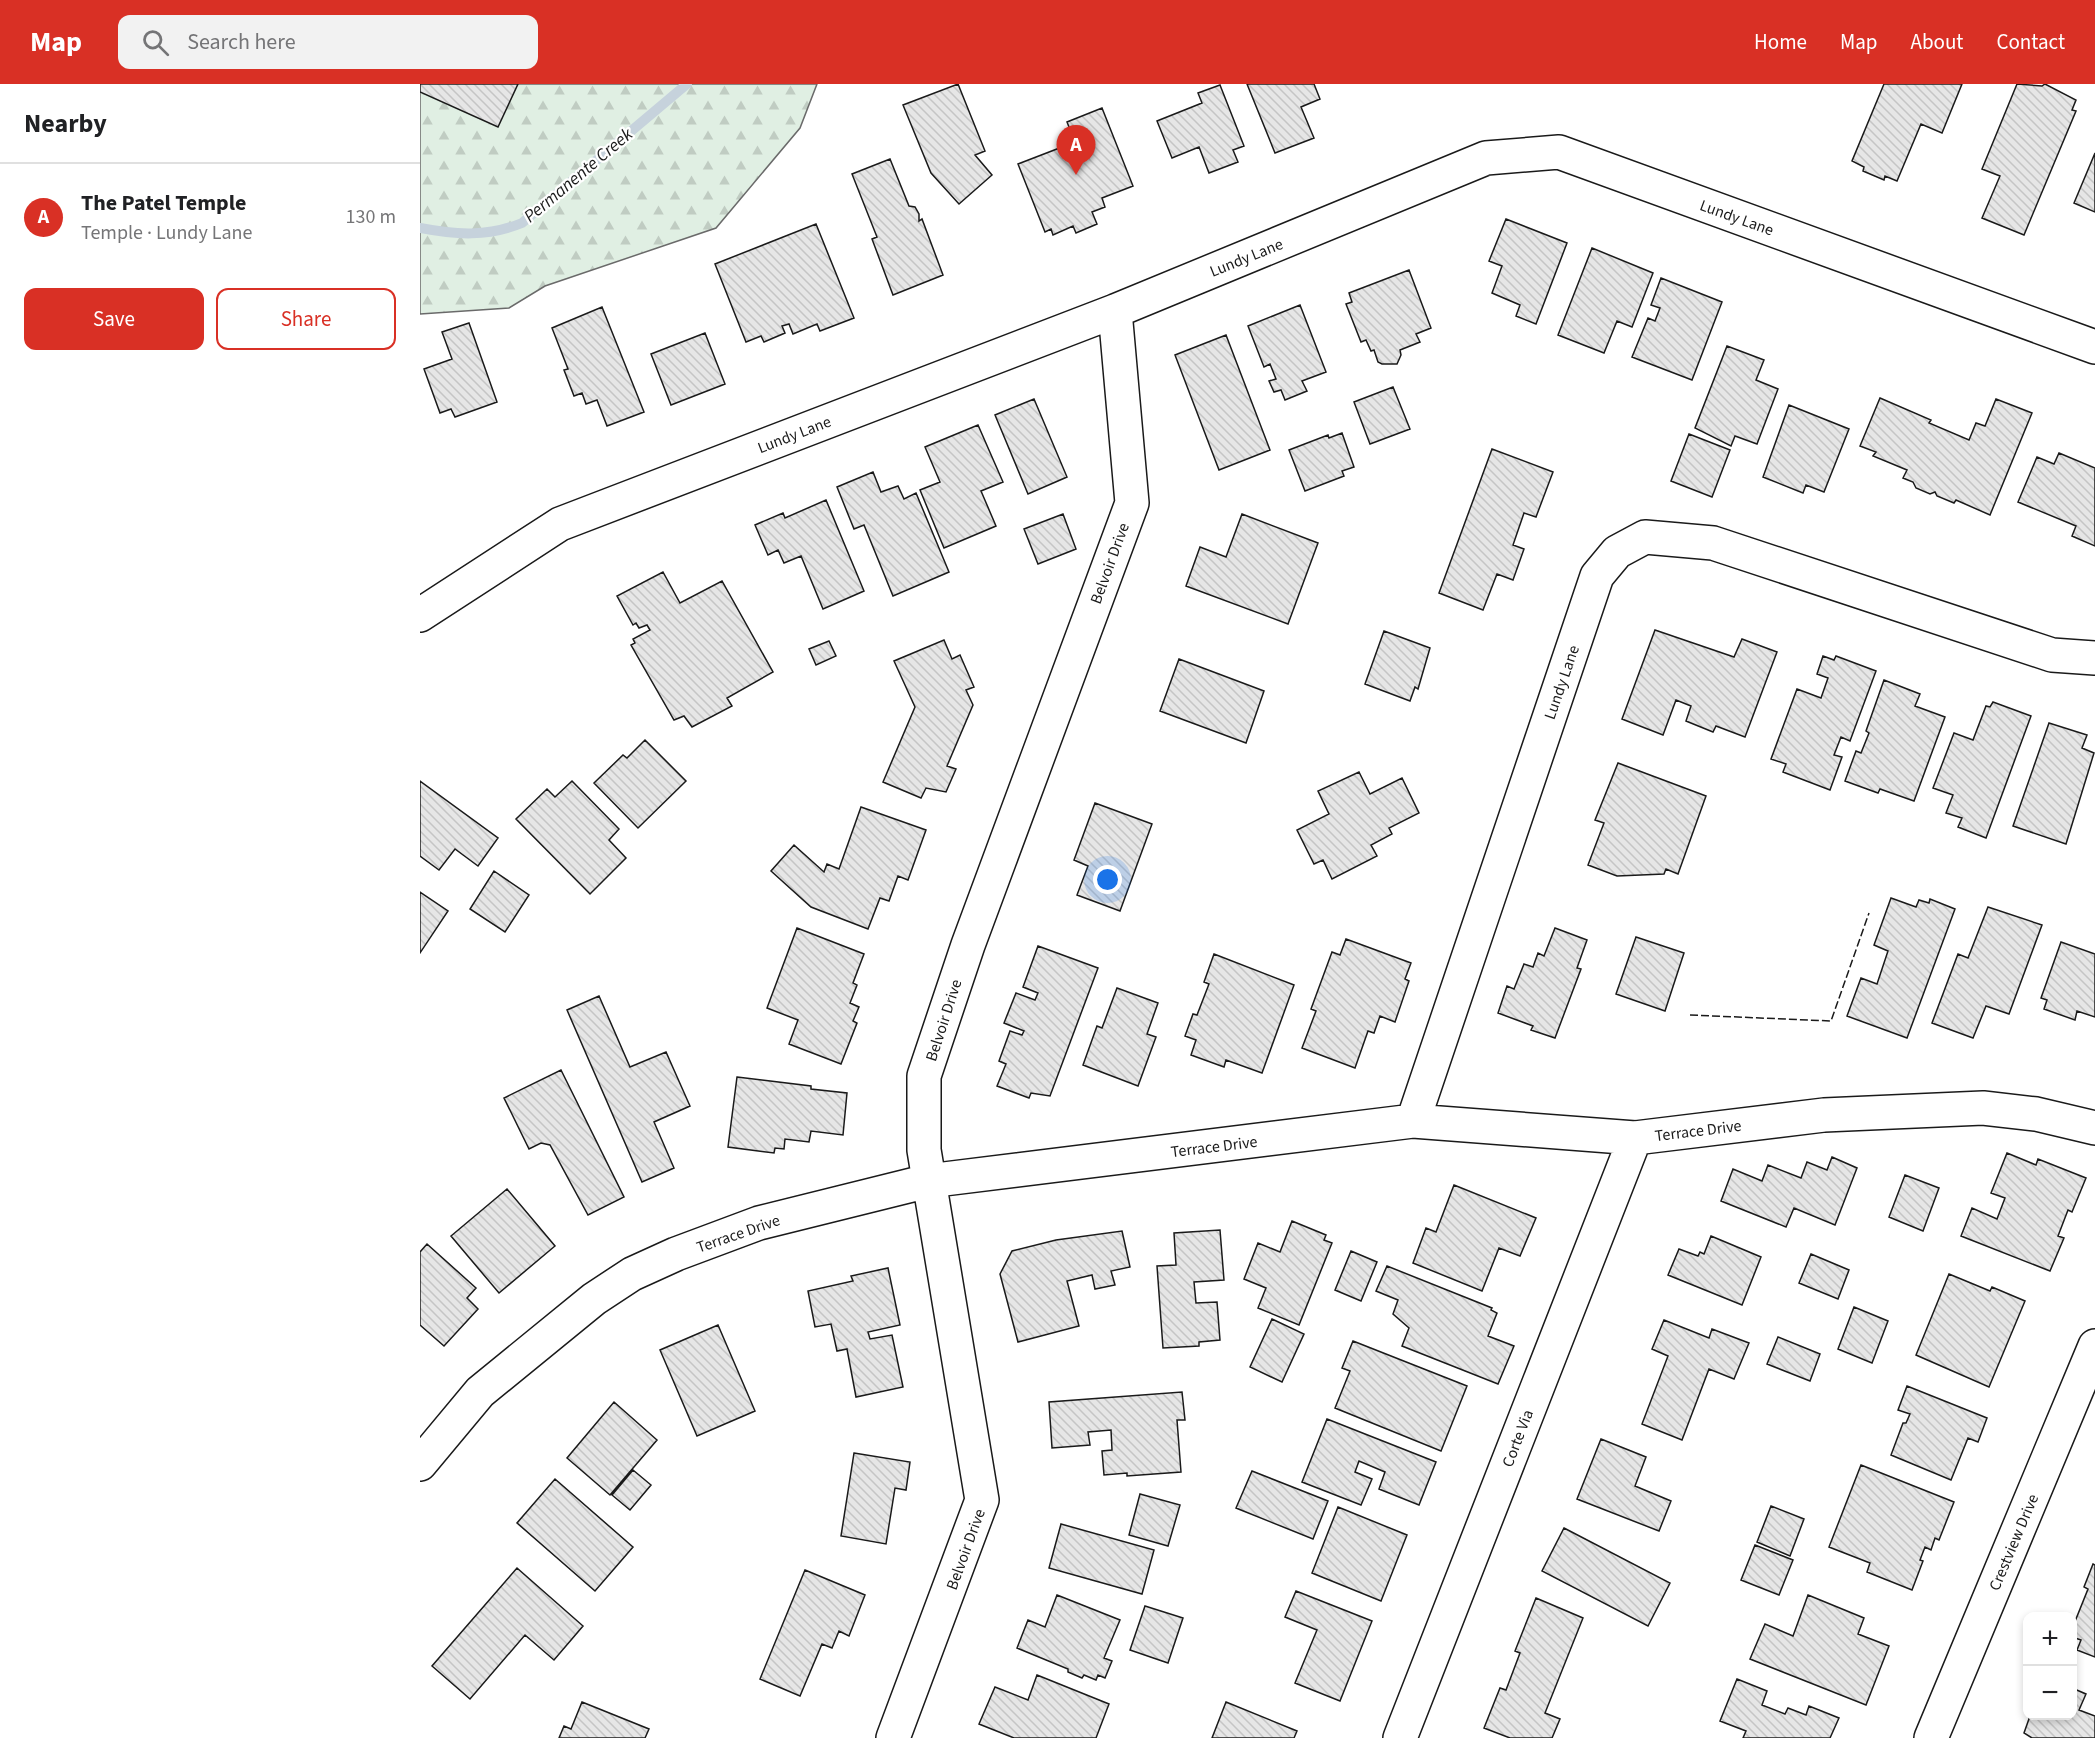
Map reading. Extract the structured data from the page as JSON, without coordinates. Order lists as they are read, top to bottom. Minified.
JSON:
{"streets":{"street":["Lundy Lane","Belvoir Drive","Terrace Drive","Corte Via","Crestview Drive"]},"crossings":[["Lundy Lane","Belvoir Drive"],["Lundy Lane","Terrace Drive"],["Belvoir Drive","Terrace Drive"],["Terrace Drive","Corte Via"]],"water":["Permanente Creek"],"page":{"header":"Map","search":"Search here","nav":["Home","Map","About","Contact"],"heading":"Nearby","pins":"A","list":[{"mark":"A","name":"The Patel Temple","note":"Temple · Lundy Lane","value":"130 m"}],"buttons":["Save","Share"],"map_buttons":["+","−"]}}
